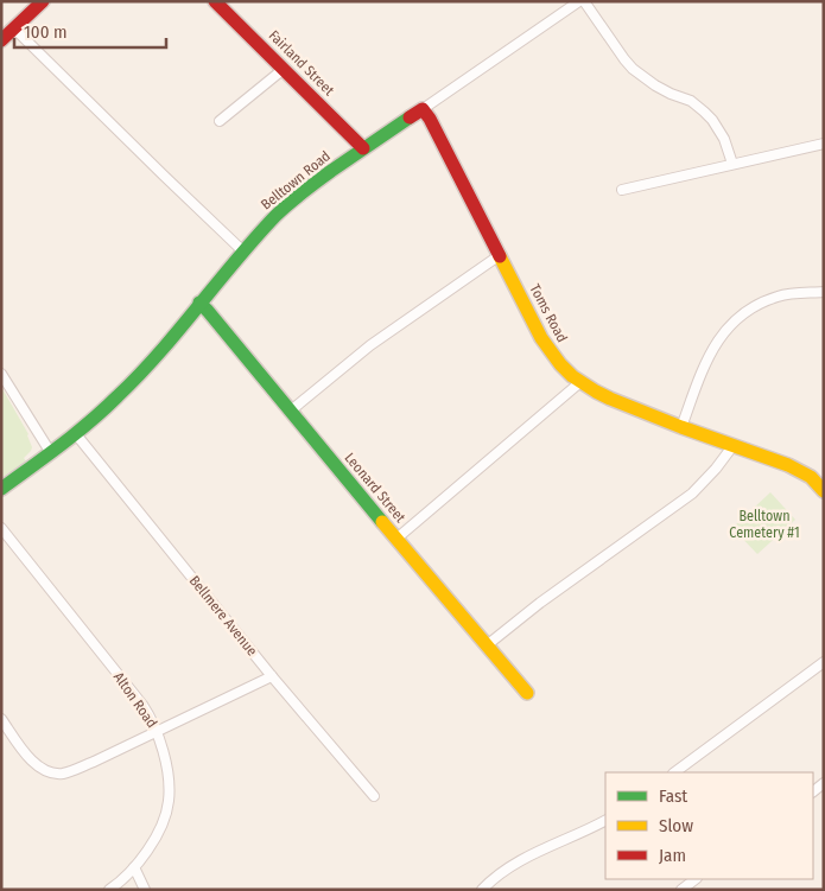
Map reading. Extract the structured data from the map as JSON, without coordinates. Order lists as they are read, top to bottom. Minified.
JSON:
{"streets":{"street":["Fairland Street","Belltown Road","Toms Road","Leonard Street","Bellmere Avenue","Alton Road"]},"crossings":[["Fairland Street","Belltown Road"],["Belltown Road","Toms Road"],["Belltown Road","Leonard Street"],["Belltown Road","Bellmere Avenue"]],"parks":["Belltown Cemetery #1"],"legend":["Fast","Slow","Jam"],"scale_bar":"100 m"}
